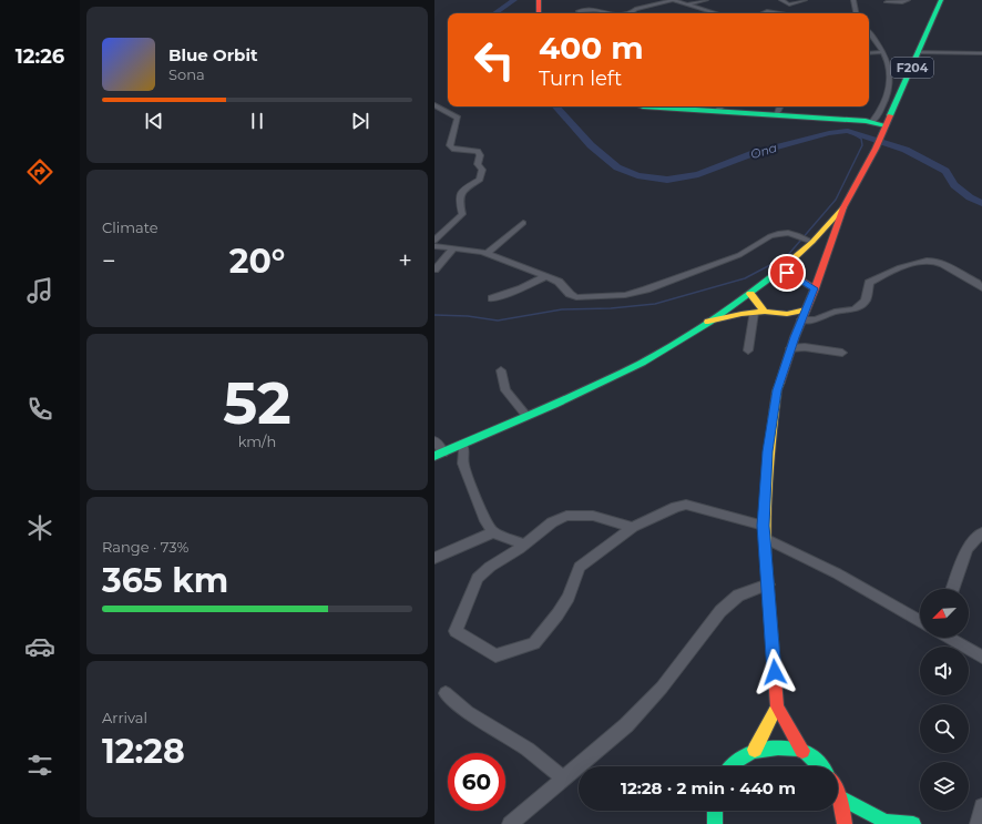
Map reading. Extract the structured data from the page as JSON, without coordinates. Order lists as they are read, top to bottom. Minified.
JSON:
{"streets":{"main road":["F204"]},"water":["Ona"],"north":"bottom left","page":{"tabs":"12:26","turn":["400 m","Turn left"],"song":["Blue Orbit","Sona"],"tile":["Climate",["52","km/h"],["Range · 73%","365 km"],["Arrival","12:28"]],"heat":["−","20°","+"],"limit":"60","trip":"12:28 · 2 min · 440 m"}}
